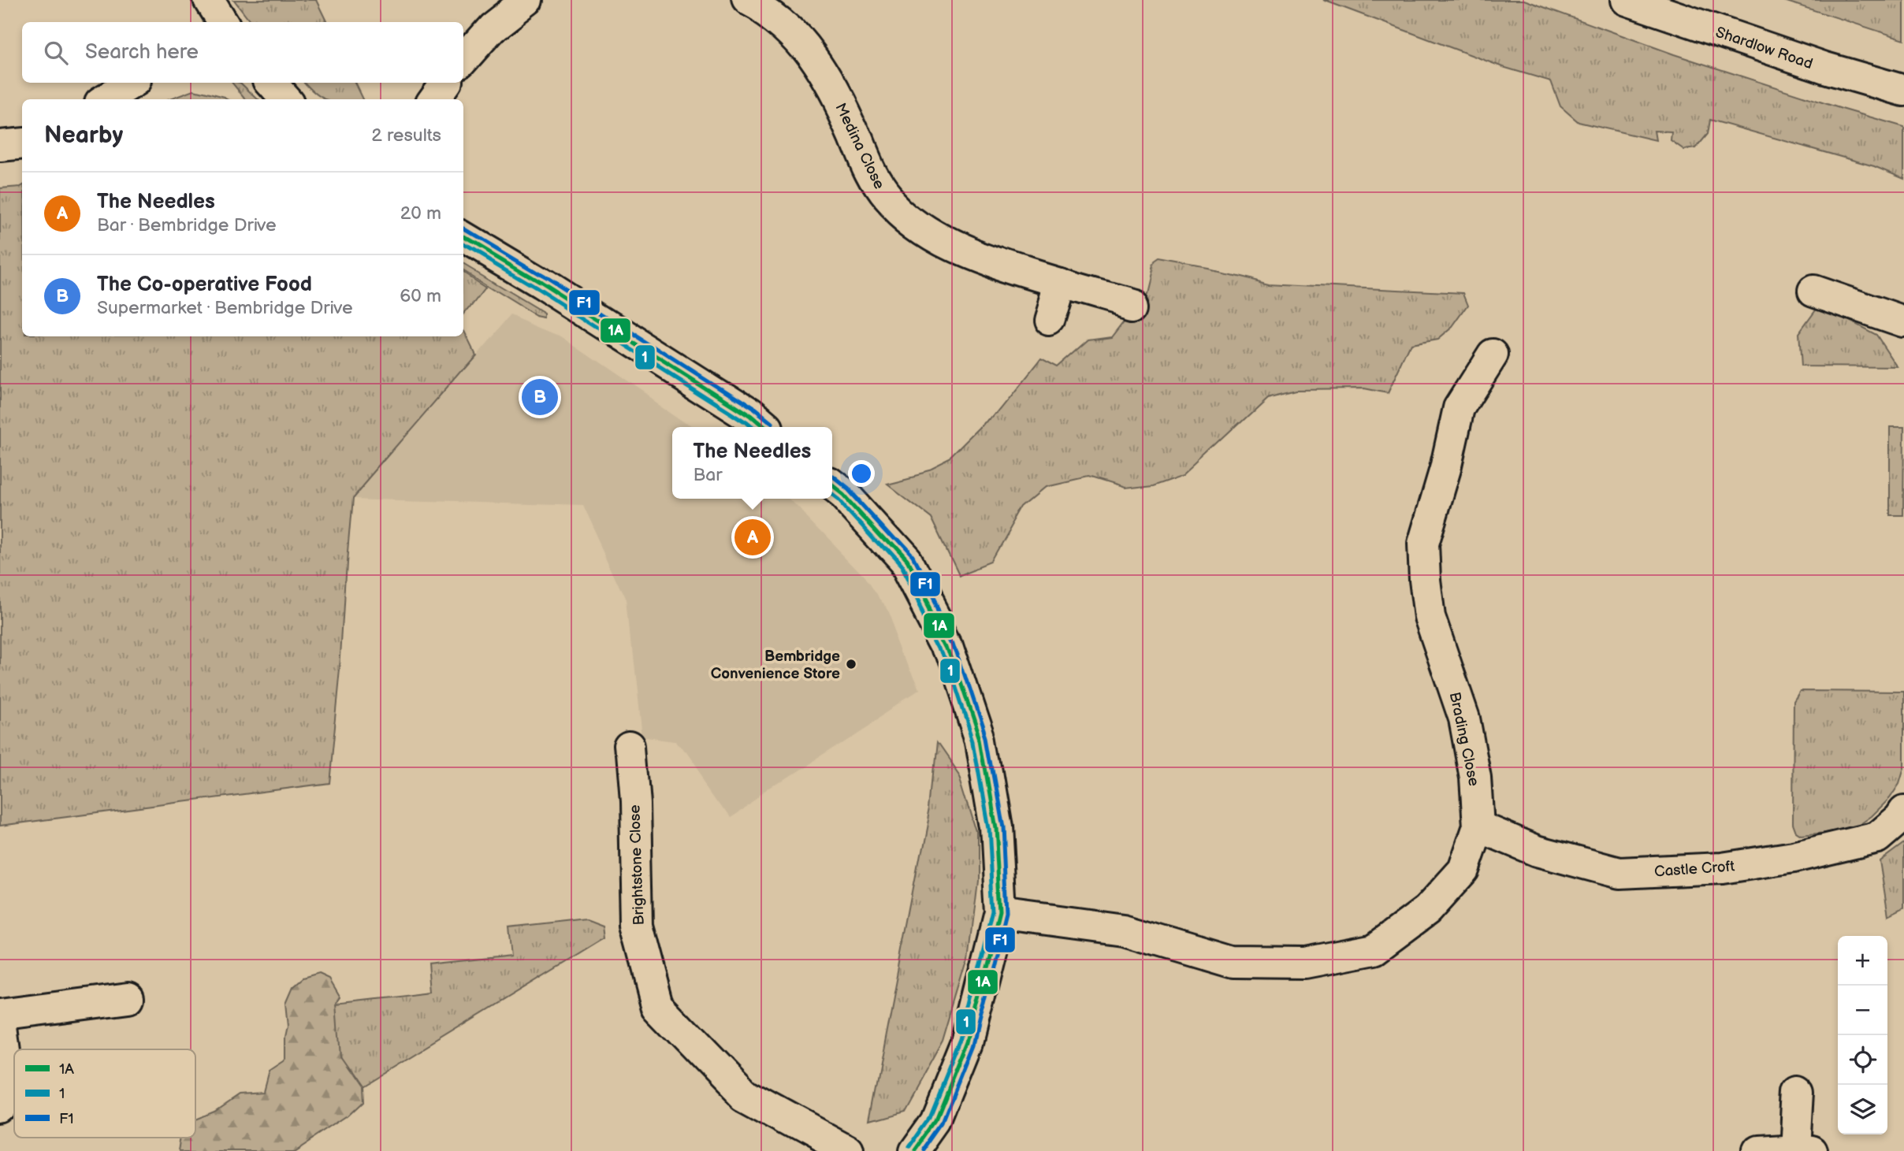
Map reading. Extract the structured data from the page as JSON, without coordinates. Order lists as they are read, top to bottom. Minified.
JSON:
{"streets":{"street":["Shardlow Road","Medina Close","Brading Close","Brightstone Close","Castle Croft"]},"crossings":[["Brading Close","Castle Croft"]],"places":["Bembridge Convenience Store"],"lines":["transit line F1","transit line 1A","transit line 1"],"legend":["1A","1","F1"],"page":{"search":"Search here","heading":["Nearby","2 results"],"list":[{"mark":"A","name":"The Needles","note":"Bar · Bembridge Drive","value":"20 m"},{"mark":"B","name":"The Co-operative Food","note":"Supermarket · Bembridge Drive","value":"60 m"}],"pins":["B","A"],"popup":["The Needles","Bar"],"map_buttons":["+","−"]}}
